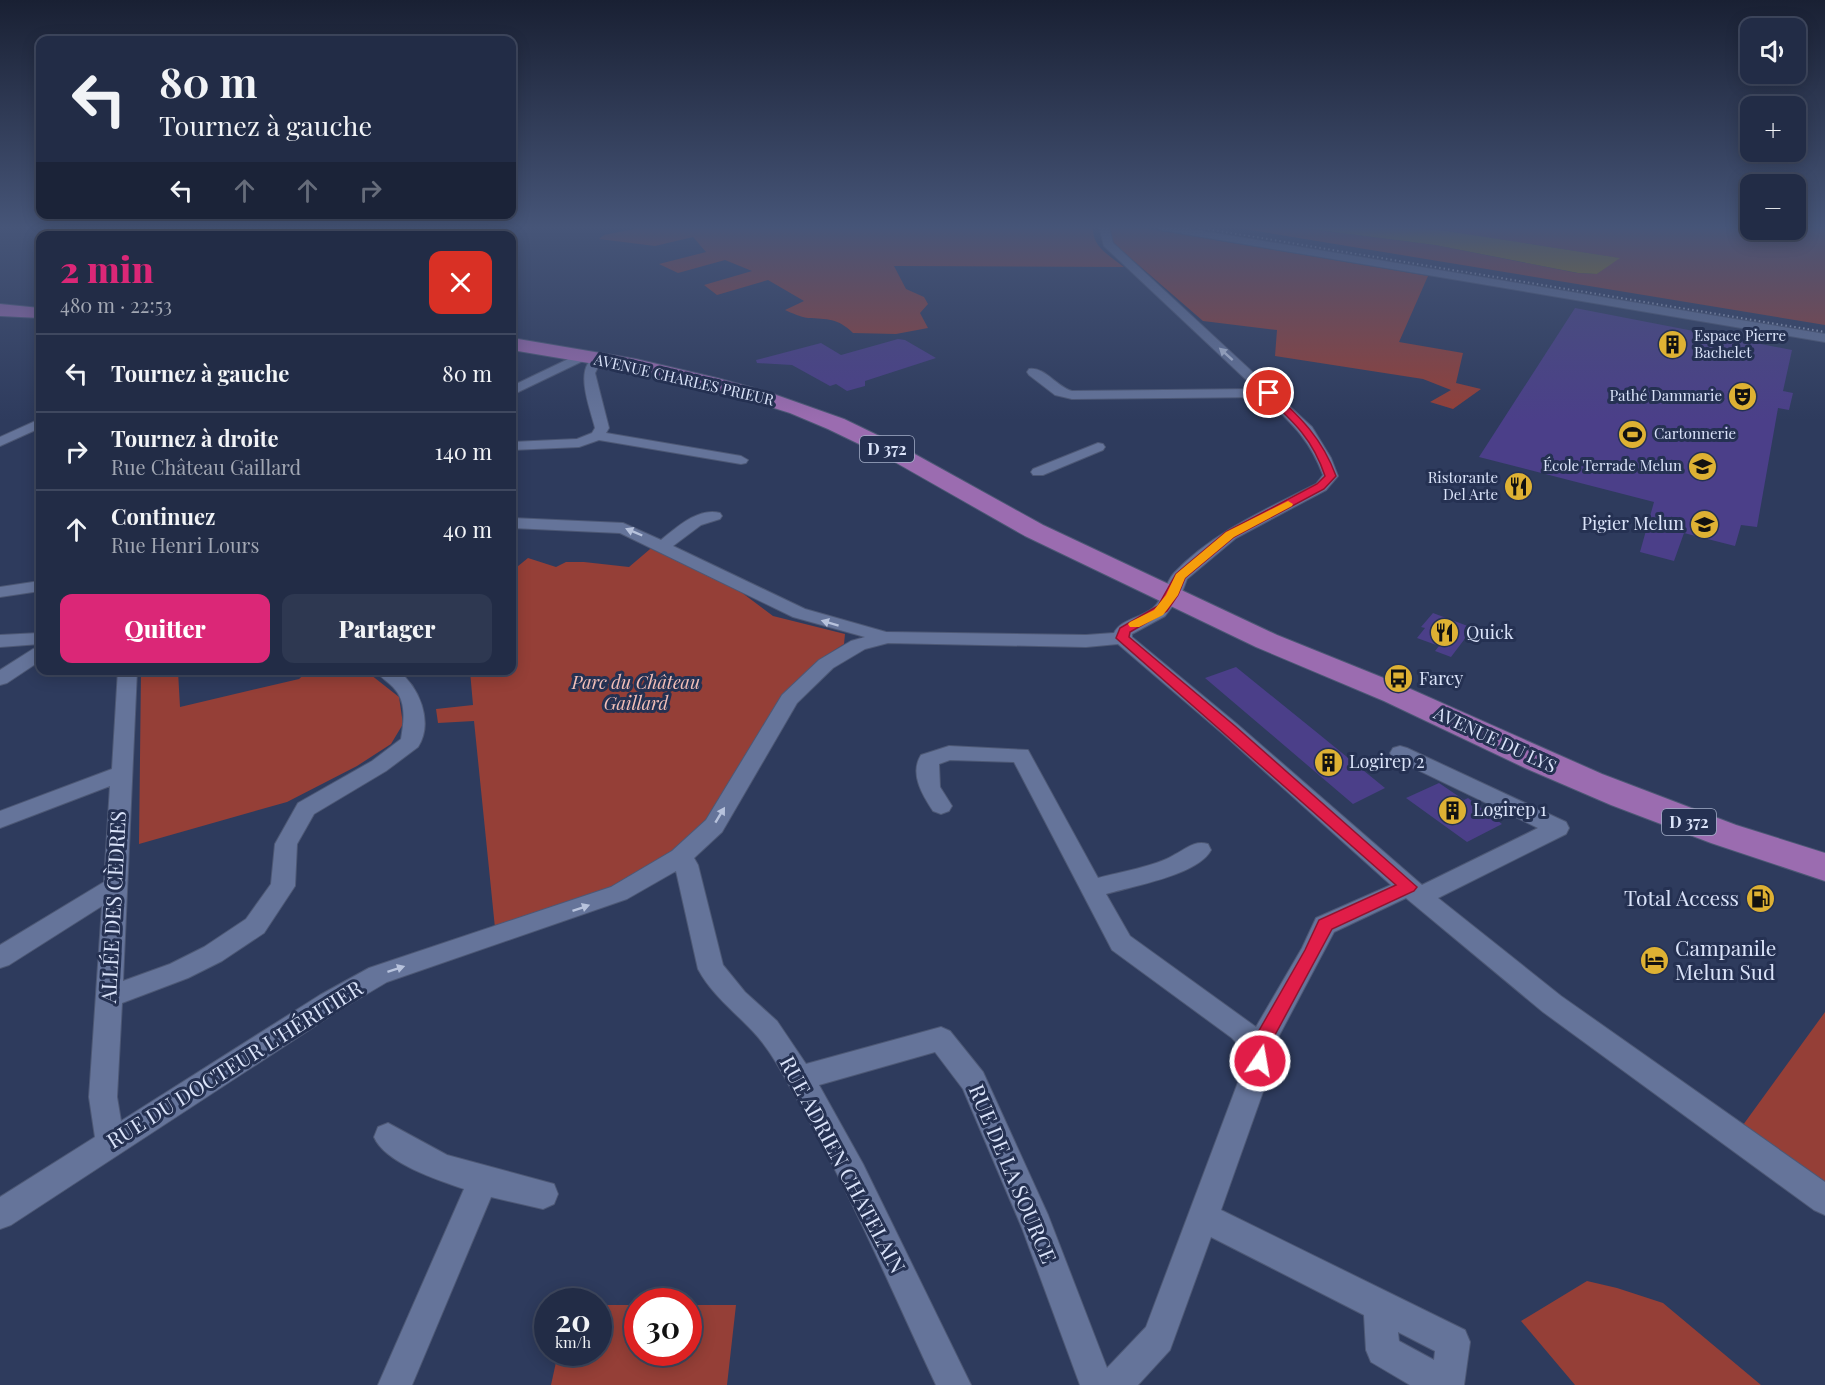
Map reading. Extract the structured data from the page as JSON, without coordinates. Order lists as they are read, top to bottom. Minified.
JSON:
{"streets":{"main road":["AVENUE CHARLES PRIEUR","D 372","AVENUE DU LYS"],"street":["ALLÉE DES CÈDRES","RUE DU DOCTEUR L'HÉRITIER","RUE ADRIEN CHATELAIN","RUE DE LA SOURCE"]},"crossings":[["AVENUE CHARLES PRIEUR","AVENUE DU LYS"],["ALLÉE DES CÈDRES","RUE DU DOCTEUR L'HÉRITIER"],["RUE DU DOCTEUR L'HÉRITIER","RUE ADRIEN CHATELAIN"],["RUE ADRIEN CHATELAIN","RUE DE LA SOURCE"]],"one_way":["RUE DU DOCTEUR L'HÉRITIER"],"parks":["Parc du Château Gaillard"],"places":{"building":["Espace Pierre Bachelet","Logirep 2","Logirep 1"],"theatre":["Pathé Dammarie"],"sports":["Cartonnerie"],"school or university":["École Terrade Melun","Pigier Melun"],"restaurant":["Ristorante Del Arte","Quick"],"bus stop":["Farcy"],"fuel station":["Total Access"],"hotel":["Campanile Melun Sud"]},"page":{"map_buttons":["+","−"],"turn":["80 m","Tournez à gauche"],"heading":["2 min","480 m · 22:53"],"list":[{"name":"Tournez à gauche","value":"80 m"},{"name":"Tournez à droite","note":"Rue Château Gaillard","value":"140 m"},{"name":"Continuez","note":"Rue Henri Lours","value":"40 m"}],"buttons":["Quitter","Partager"],"speed":"20 km/h","limit":"30"}}
